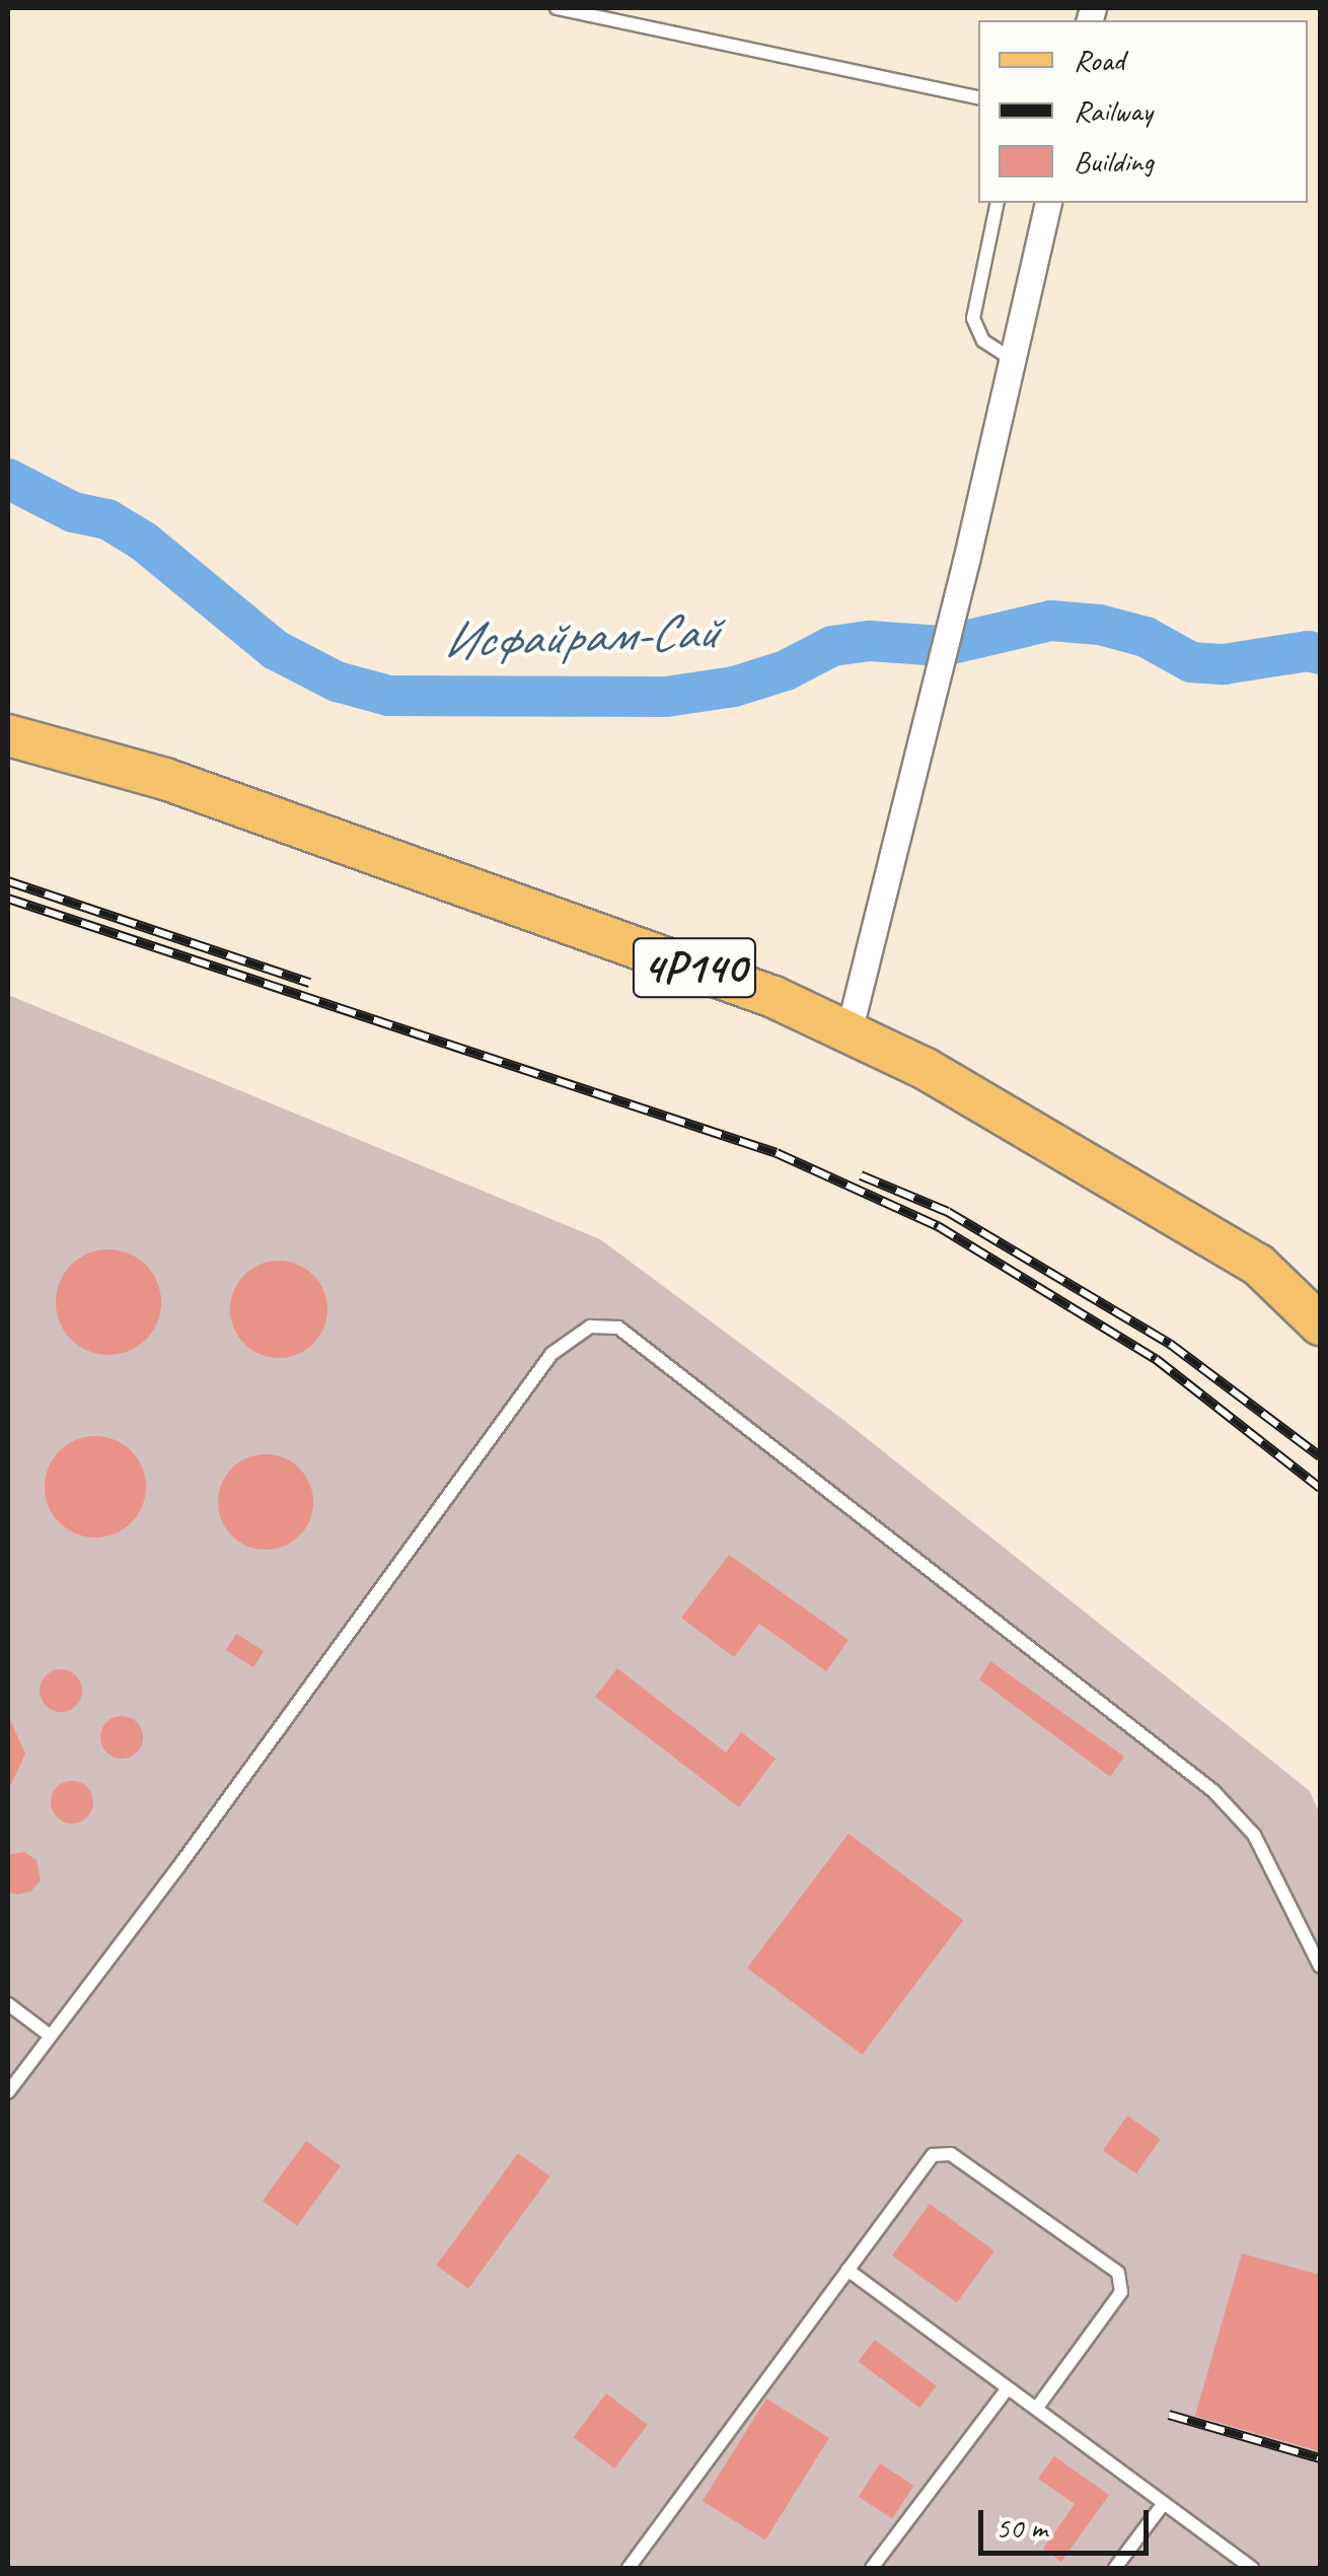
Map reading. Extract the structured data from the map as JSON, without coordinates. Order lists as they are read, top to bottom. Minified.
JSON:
{"streets":{"main road":["4P140"]},"water":["Исфайрам-Сай"],"legend":["Road","Railway","Building"],"scale_bar":"50 m"}
